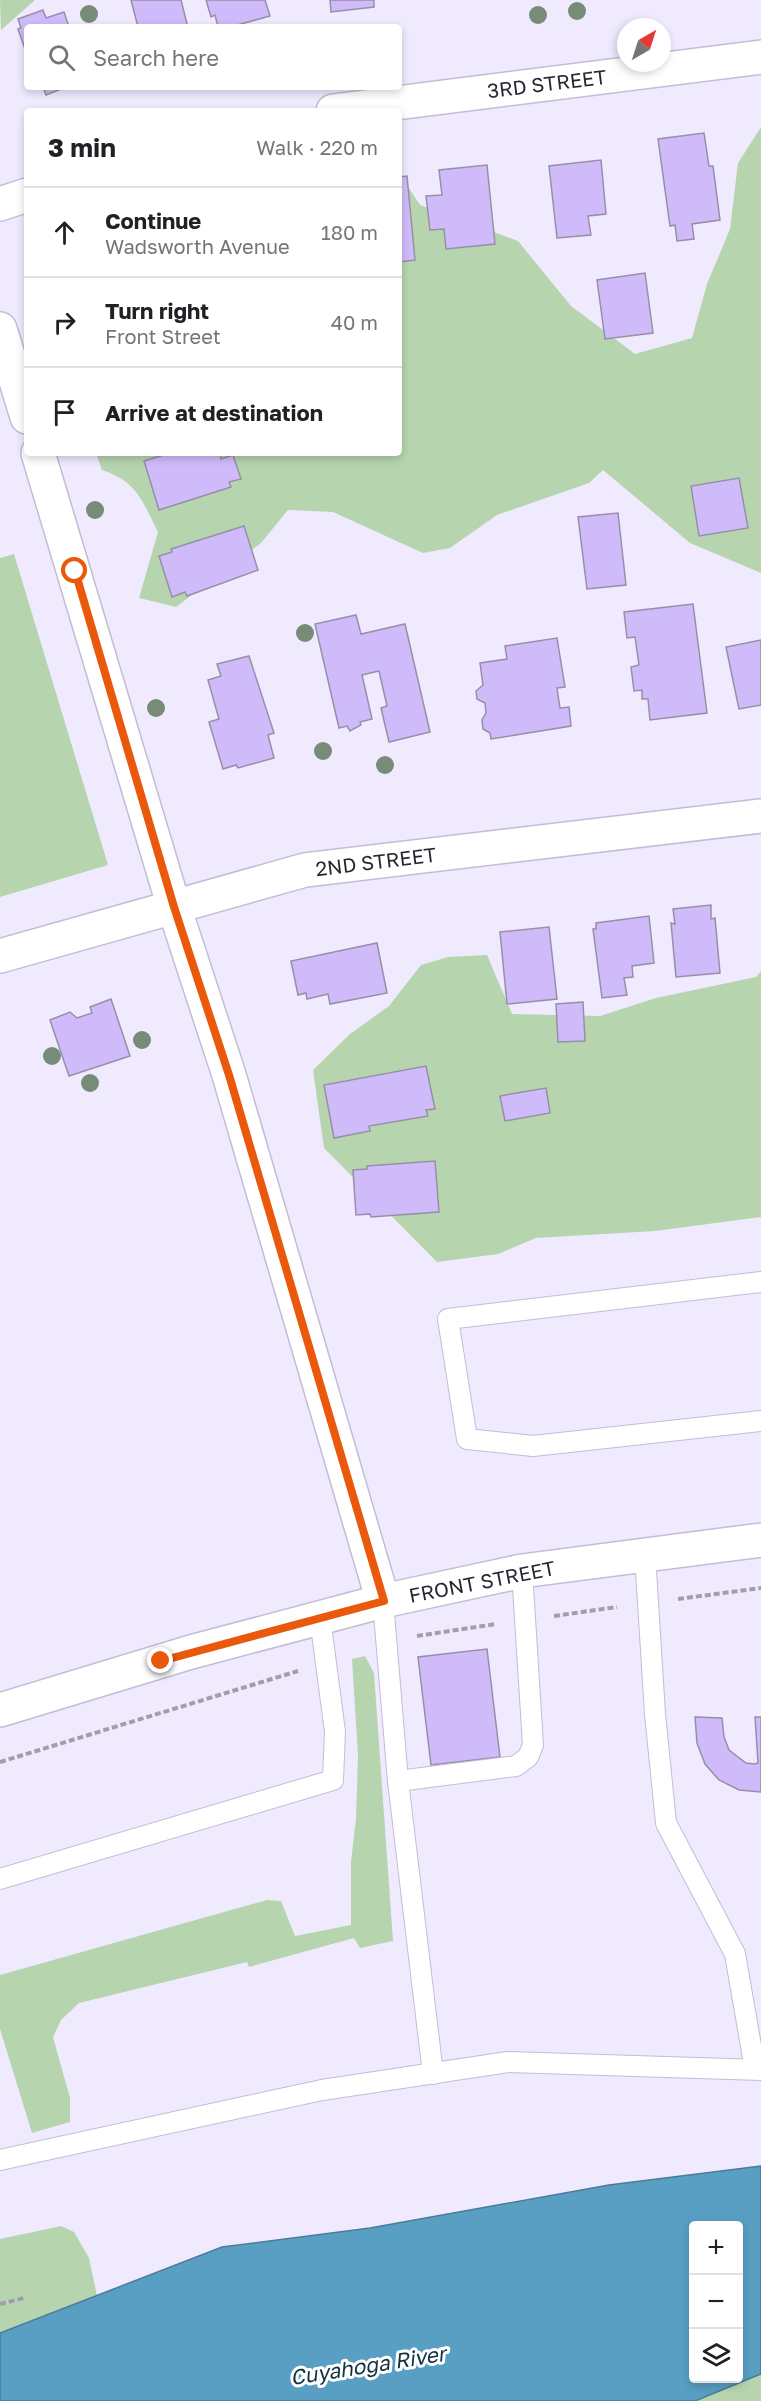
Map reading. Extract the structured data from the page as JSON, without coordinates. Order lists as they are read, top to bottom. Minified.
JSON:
{"streets":{"street":["3RD STREET","2ND STREET","FRONT STREET"]},"water":["Cuyahoga River"],"north":"top right","page":{"search":"Search here","heading":["3 min","Walk · 220 m"],"list":[["Continue","Wadsworth Avenue","180 m"],["Turn right","Front Street","40 m"],"Arrive at destination"],"map_buttons":["+","−"]}}
